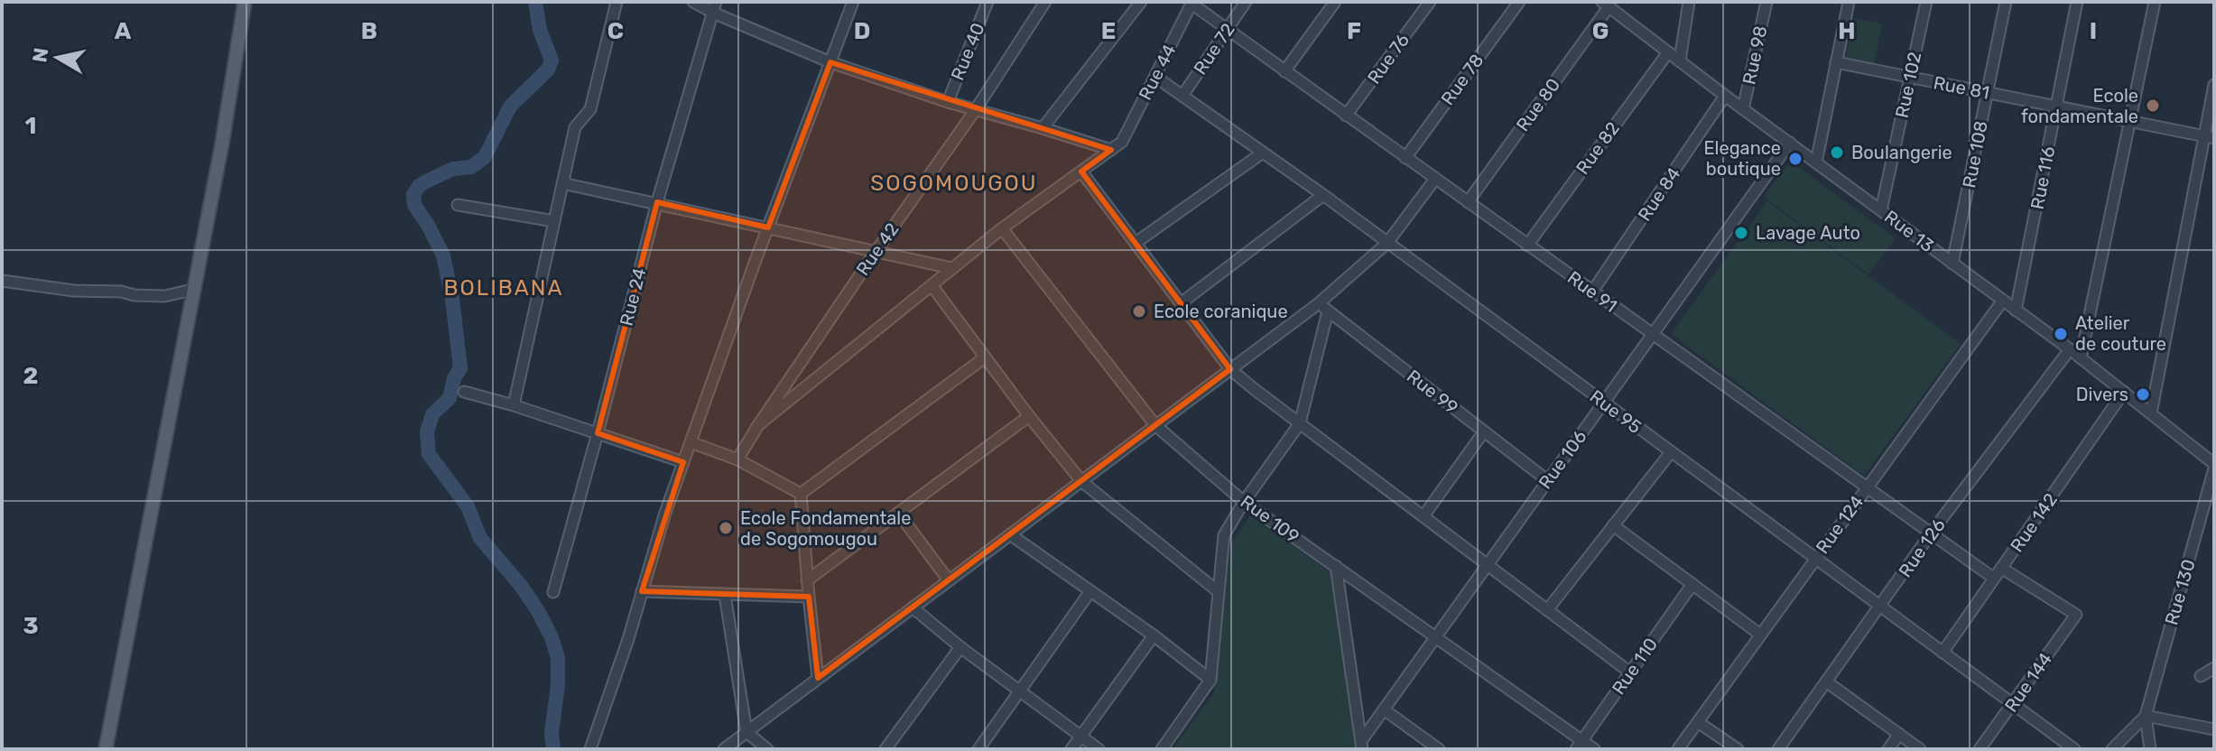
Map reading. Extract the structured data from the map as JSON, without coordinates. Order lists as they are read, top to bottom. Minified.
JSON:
{"streets":{"street":["Rue 72","Rue 40","Rue 98","Rue 76","Rue 44","Rue 78","Rue 102","Rue 81","Rue 80","Rue 82","Rue 108","Rue 116","Rue 84","Rue 13","Rue 42","Rue 91","Rue 24","Rue 99","Rue 95","Rue 106","Rue 109","Rue 142","Rue 124","Rue 126","Rue 130","Rue 110","Rue 144"]},"crossings":[["Rue 72","Rue 91"],["Rue 72","Rue 95"],["Rue 98","Rue 13"],["Rue 76","Rue 91"],["Rue 44","Rue 42"],["Rue 44","Rue 91"],["Rue 44","Rue 95"],["Rue 78","Rue 91"],["Rue 102","Rue 81"],["Rue 102","Rue 13"],["Rue 81","Rue 108"],["Rue 81","Rue 116"],["Rue 80","Rue 13"],["Rue 80","Rue 91"],["Rue 82","Rue 13"],["Rue 82","Rue 91"],["Rue 108","Rue 13"],["Rue 116","Rue 13"],["Rue 84","Rue 13"],["Rue 84","Rue 91"],["Rue 13","Rue 106"],["Rue 13","Rue 142"],["Rue 13","Rue 124"],["Rue 13","Rue 126"],["Rue 13","Rue 130"],["Rue 42","Rue 109"],["Rue 91","Rue 106"],["Rue 91","Rue 142"],["Rue 91","Rue 124"],["Rue 91","Rue 126"],["Rue 99","Rue 106"],["Rue 95","Rue 106"],["Rue 95","Rue 142"],["Rue 95","Rue 124"],["Rue 95","Rue 126"],["Rue 95","Rue 144"],["Rue 106","Rue 109"],["Rue 109","Rue 110"],["Rue 142","Rue 144"]],"districts":["SOGOMOUGOU","BOLIBANA"],"places":["Ecole fondamentale","Boulangerie","Elegance boutique","Lavage Auto","Ecole coranique","Atelier de couture","Divers","Ecole Fondamentale de Sogomougou"],"north":"left","grid":{"columns":["A","B","C","D","E","F","G","H","I"],"rows":["1","2","3"]}}
